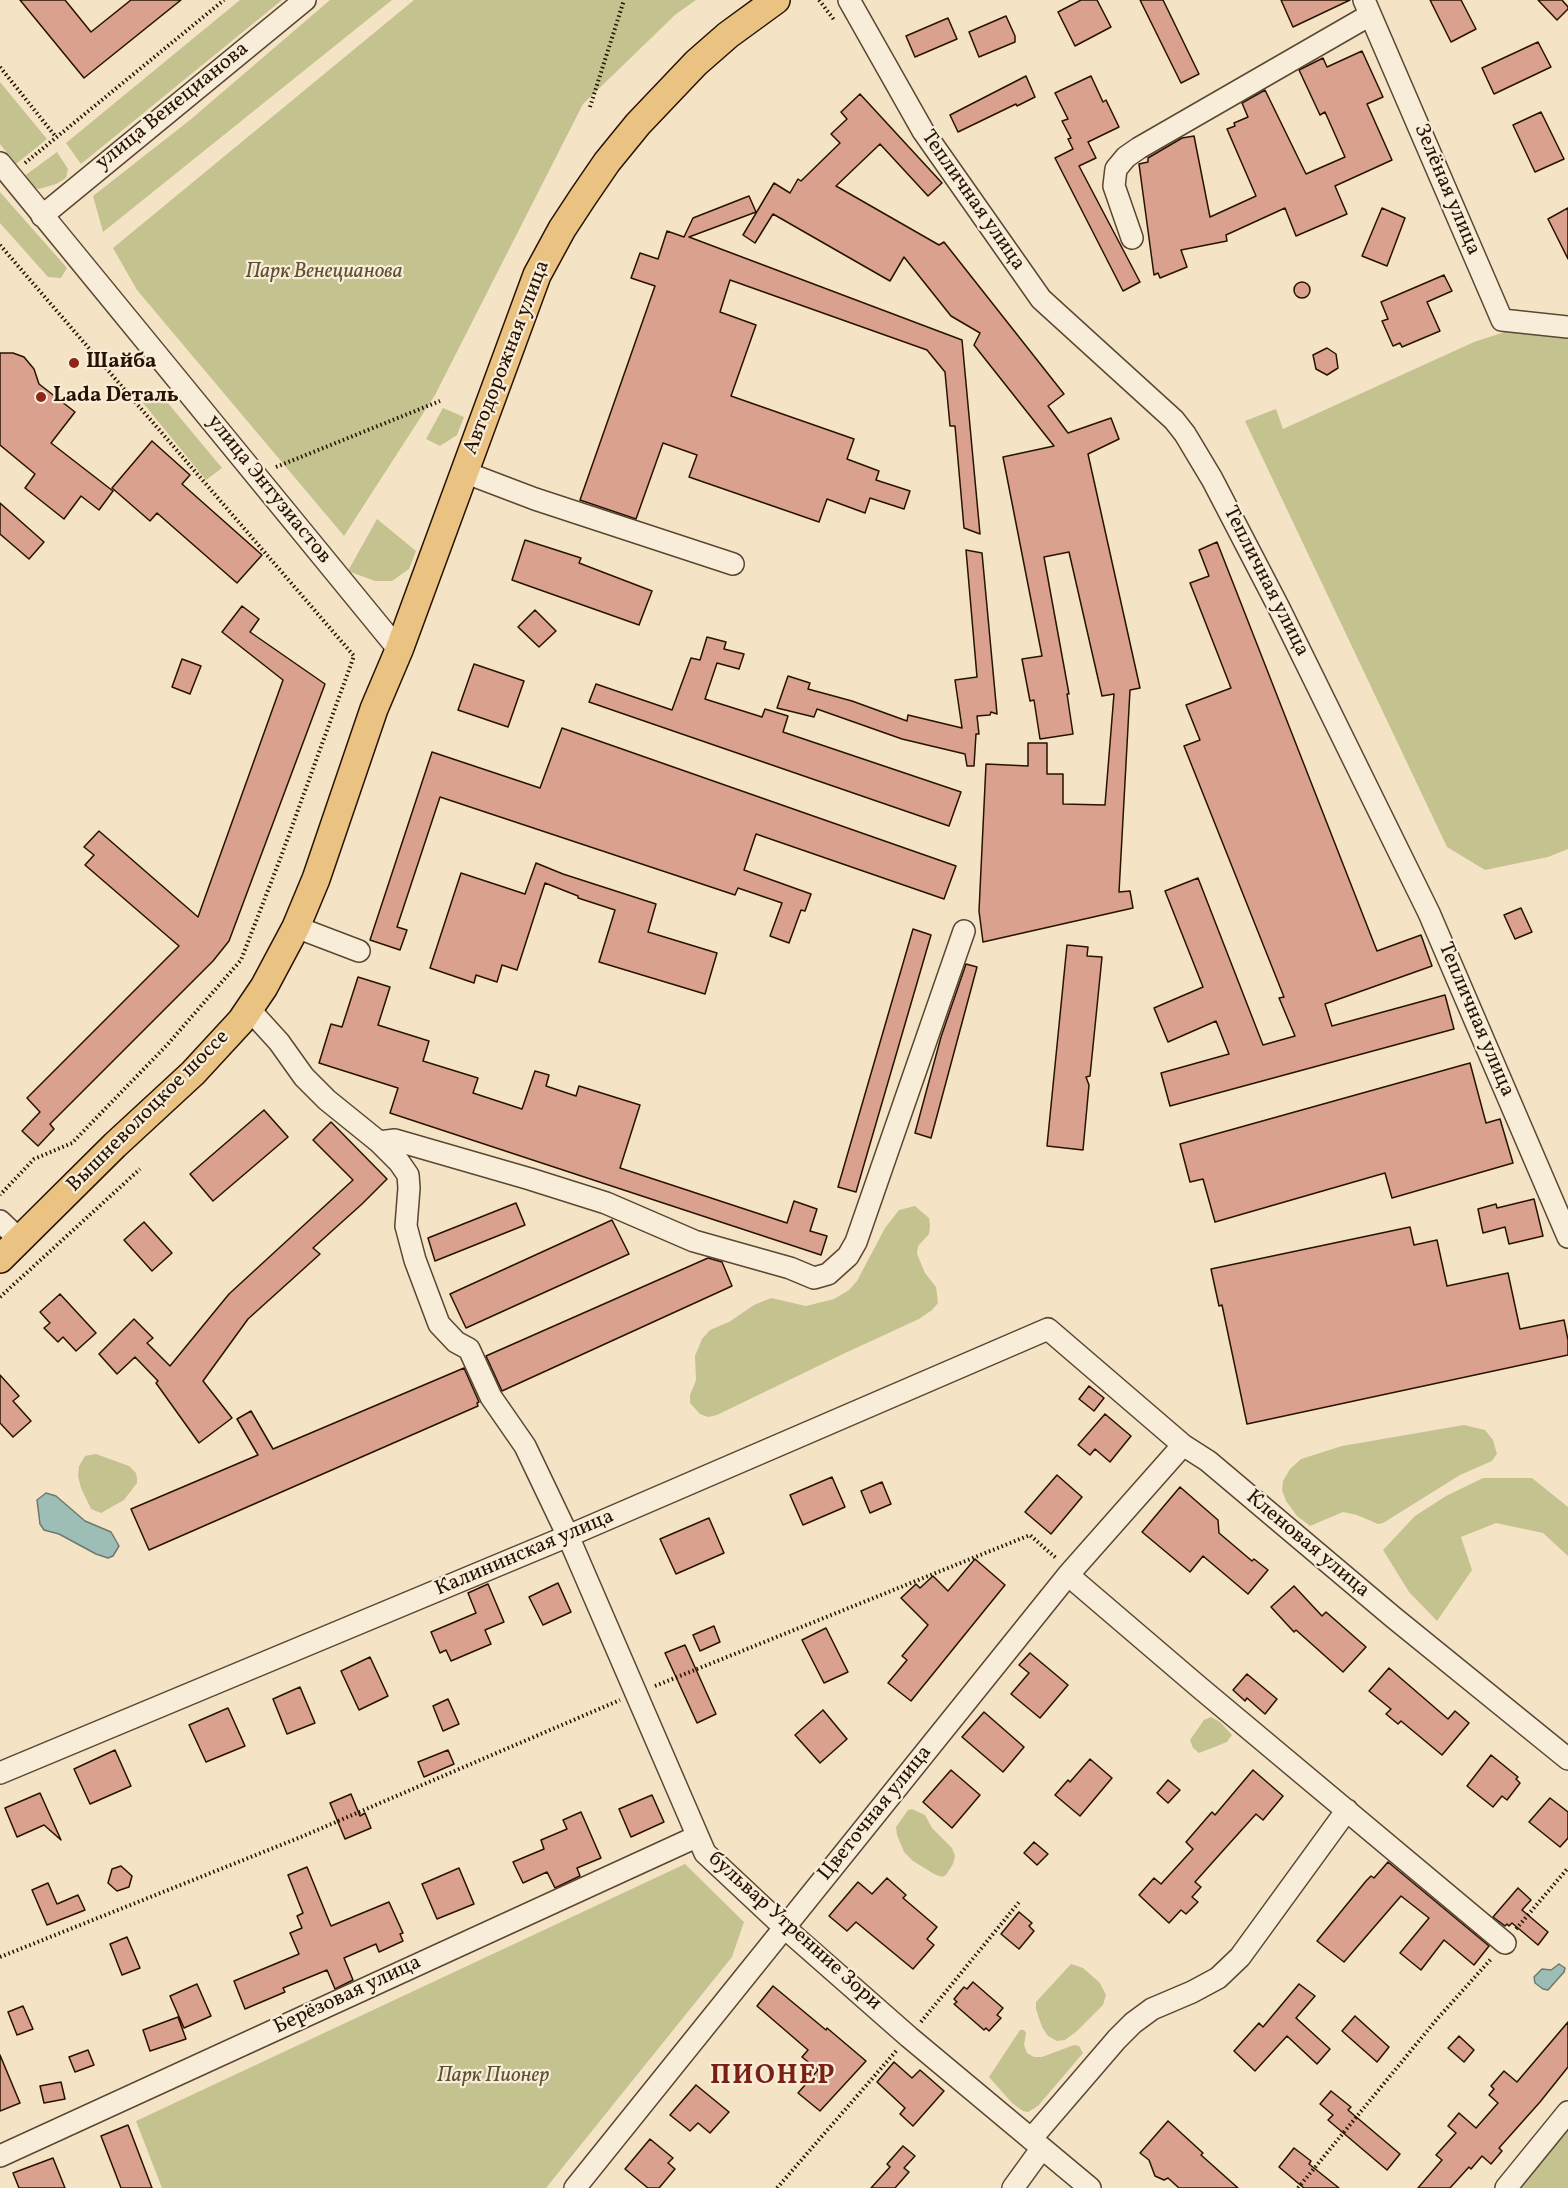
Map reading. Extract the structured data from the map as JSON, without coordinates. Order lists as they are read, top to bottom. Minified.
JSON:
{"streets":{"main road":["Автодорожная улица","Вышневолоцкое шоссе"],"street":["улица Венецианова","Зелёная улица","Тепличная улица","улица Энтузиастов","Кленовая улица","Калининская улица","Цветочная улица","бульвар Утренние Зори","Берёзовая улица"]},"crossings":[["улица Венецианова","улица Энтузиастов"],["Автодорожная улица","улица Энтузиастов"],["Автодорожная улица","Вышневолоцкое шоссе"],["улица Энтузиастов","Вышневолоцкое шоссе"],["Вышневолоцкое шоссе","бульвар Утренние Зори"],["Кленовая улица","Калининская улица"],["Кленовая улица","Цветочная улица"],["Калининская улица","бульвар Утренние Зори"],["Цветочная улица","бульвар Утренние Зори"],["бульвар Утренние Зори","Берёзовая улица"]],"districts":["ПИОНЕР"],"parks":["Парк Венецианова","Парк Пионер"],"places":["Шайба","Lada Dеталь"]}
